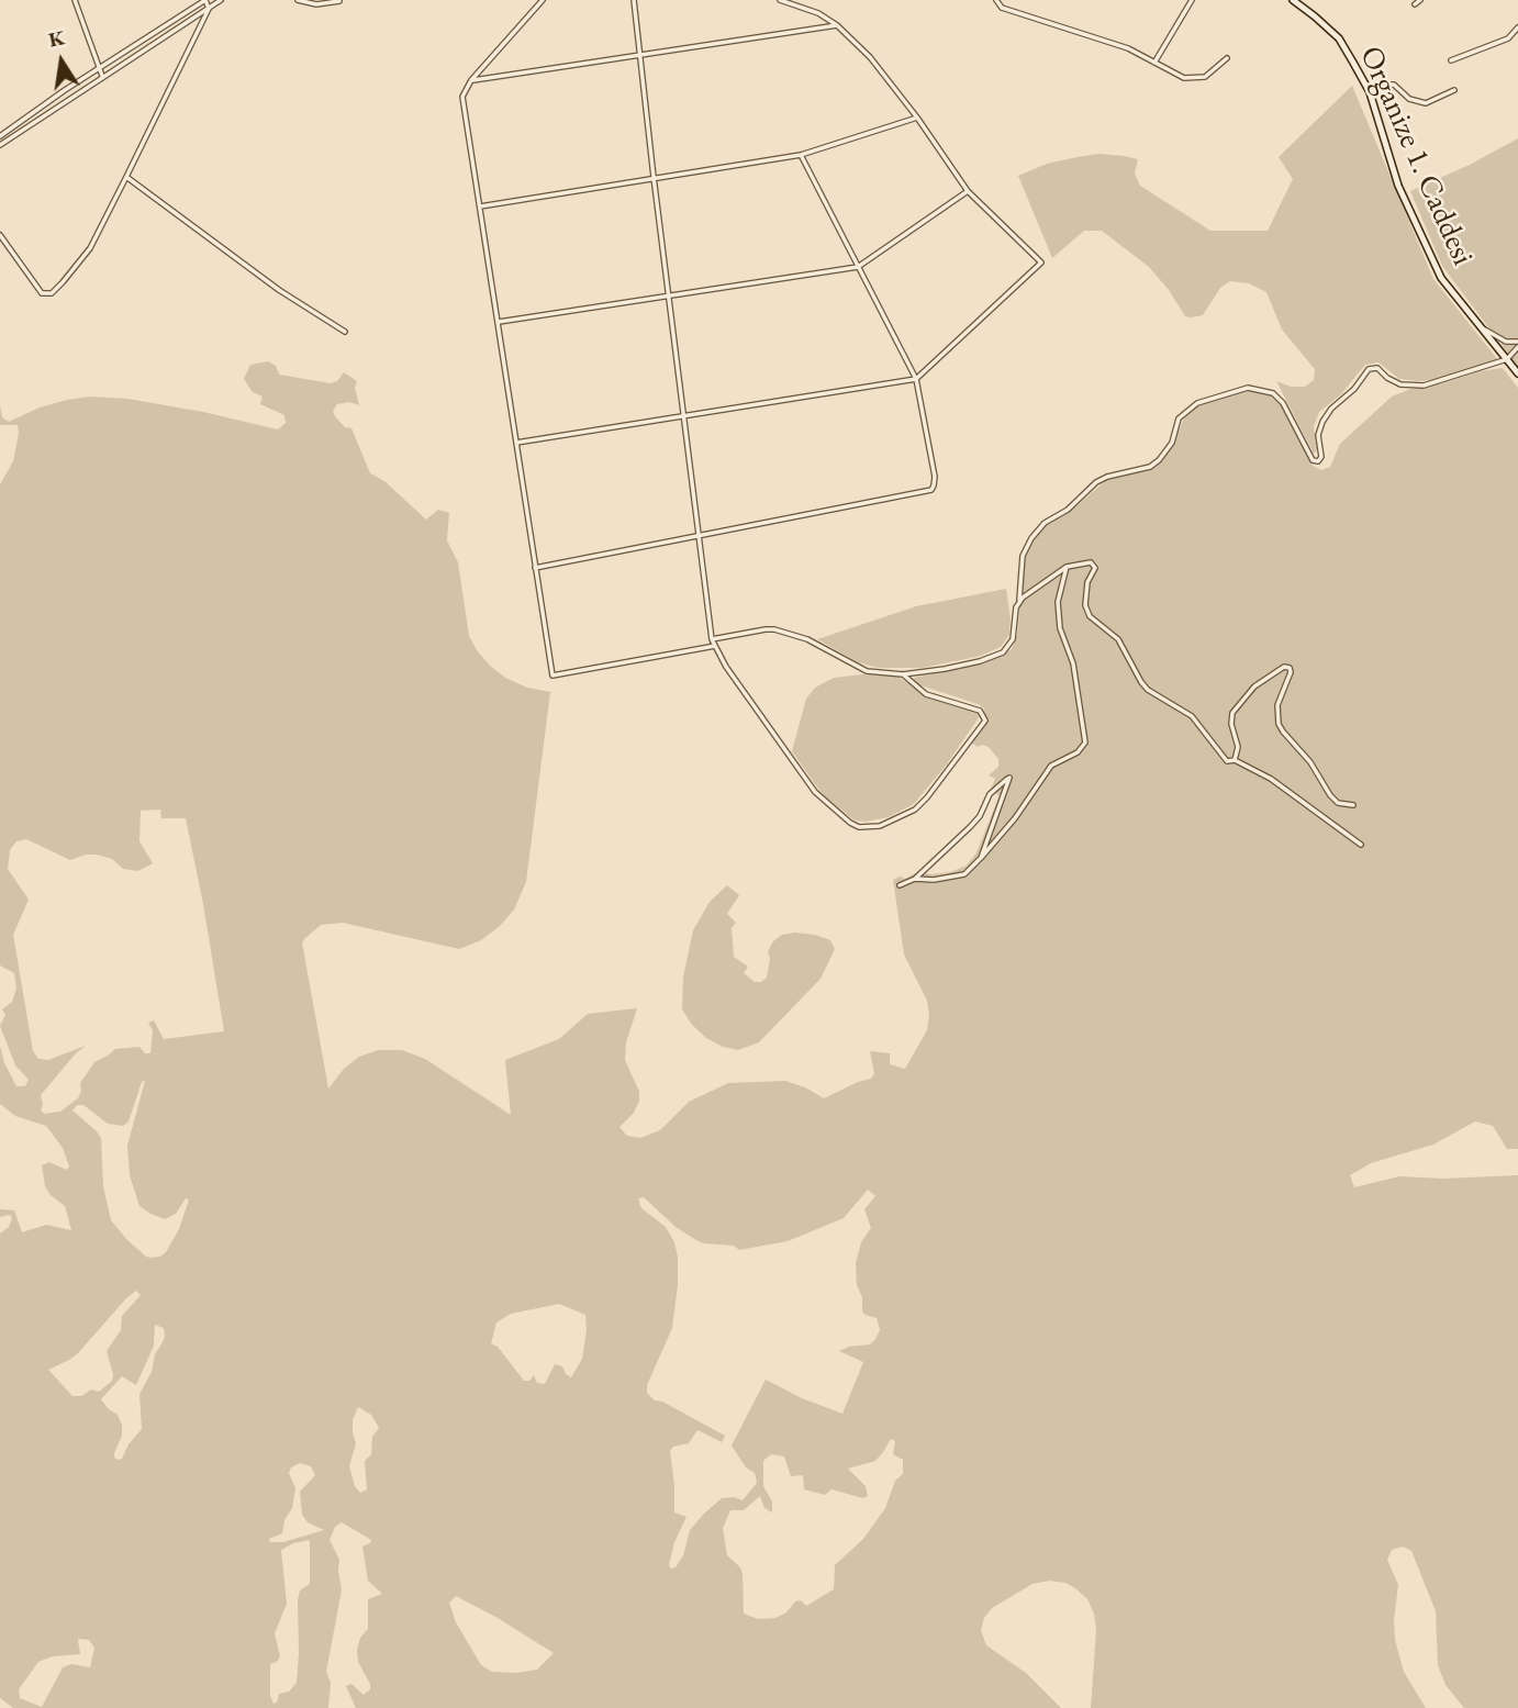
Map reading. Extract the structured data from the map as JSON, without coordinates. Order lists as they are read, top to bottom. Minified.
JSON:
{"streets":{"street":["Organize 1. Caddesi"]},"north":"top"}
